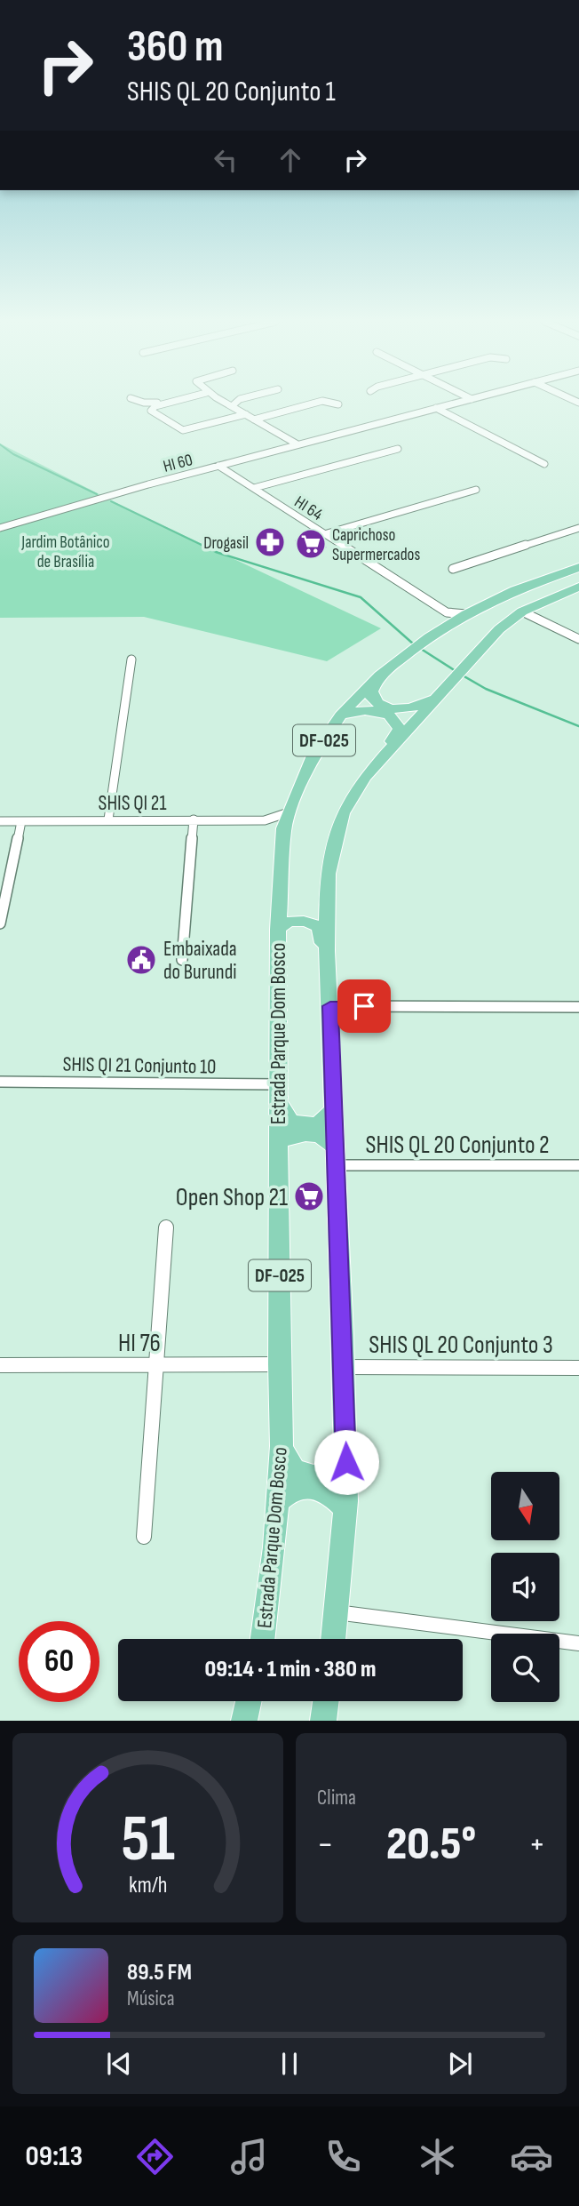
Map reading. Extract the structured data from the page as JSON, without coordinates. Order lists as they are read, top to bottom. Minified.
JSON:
{"streets":{"main road":["DF-025","Estrada Parque Dom Bosco"],"street":["HI 60","HI 64","SHIS QI 21","SHIS QI 21 Conjunto 10","SHIS QL 20 Conjunto 2","HI 76","SHIS QL 20 Conjunto 3"]},"crossings":[["HI 60","HI 64"],["HI 64","Estrada Parque Dom Bosco"],["DF-025","SHIS QL 20 Conjunto 2"],["DF-025","SHIS QL 20 Conjunto 3"],["SHIS QI 21","Estrada Parque Dom Bosco"],["Estrada Parque Dom Bosco","SHIS QI 21 Conjunto 10"],["Estrada Parque Dom Bosco","HI 76"]],"parks":["Jardim Botânico de Brasília"],"places":{"pharmacy":["Drogasil"],"supermarket":["Caprichoso Supermercados","Open Shop 21"],"public building":["Embaixada do Burundi"]},"north":"bottom","page":{"turn":["360 m","SHIS QL 20 Conjunto 1"],"limit":"60","trip":"09:14 · 1 min · 380 m","tile":"Clima","heat":["−","20.5°","+"],"song":["89.5 FM","Música"],"tabs":"09:13","gauge":["51","km/h"]}}
